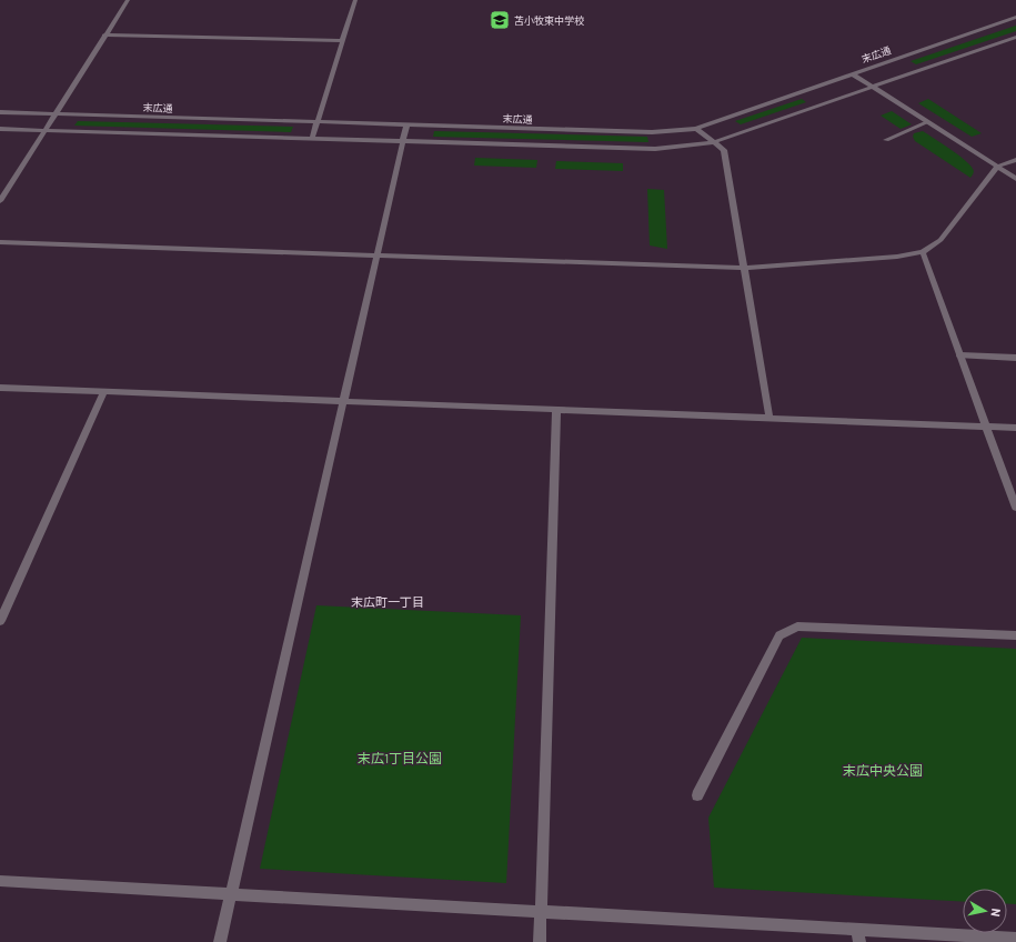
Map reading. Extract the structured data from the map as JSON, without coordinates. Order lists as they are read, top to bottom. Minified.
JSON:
{"streets":{"street":["末広通"]},"districts":["末広町一丁目"],"parks":["末広1丁目公園","末広中央公園"],"places":{"school or university":["苫小牧東中学校"]},"north":"right"}
